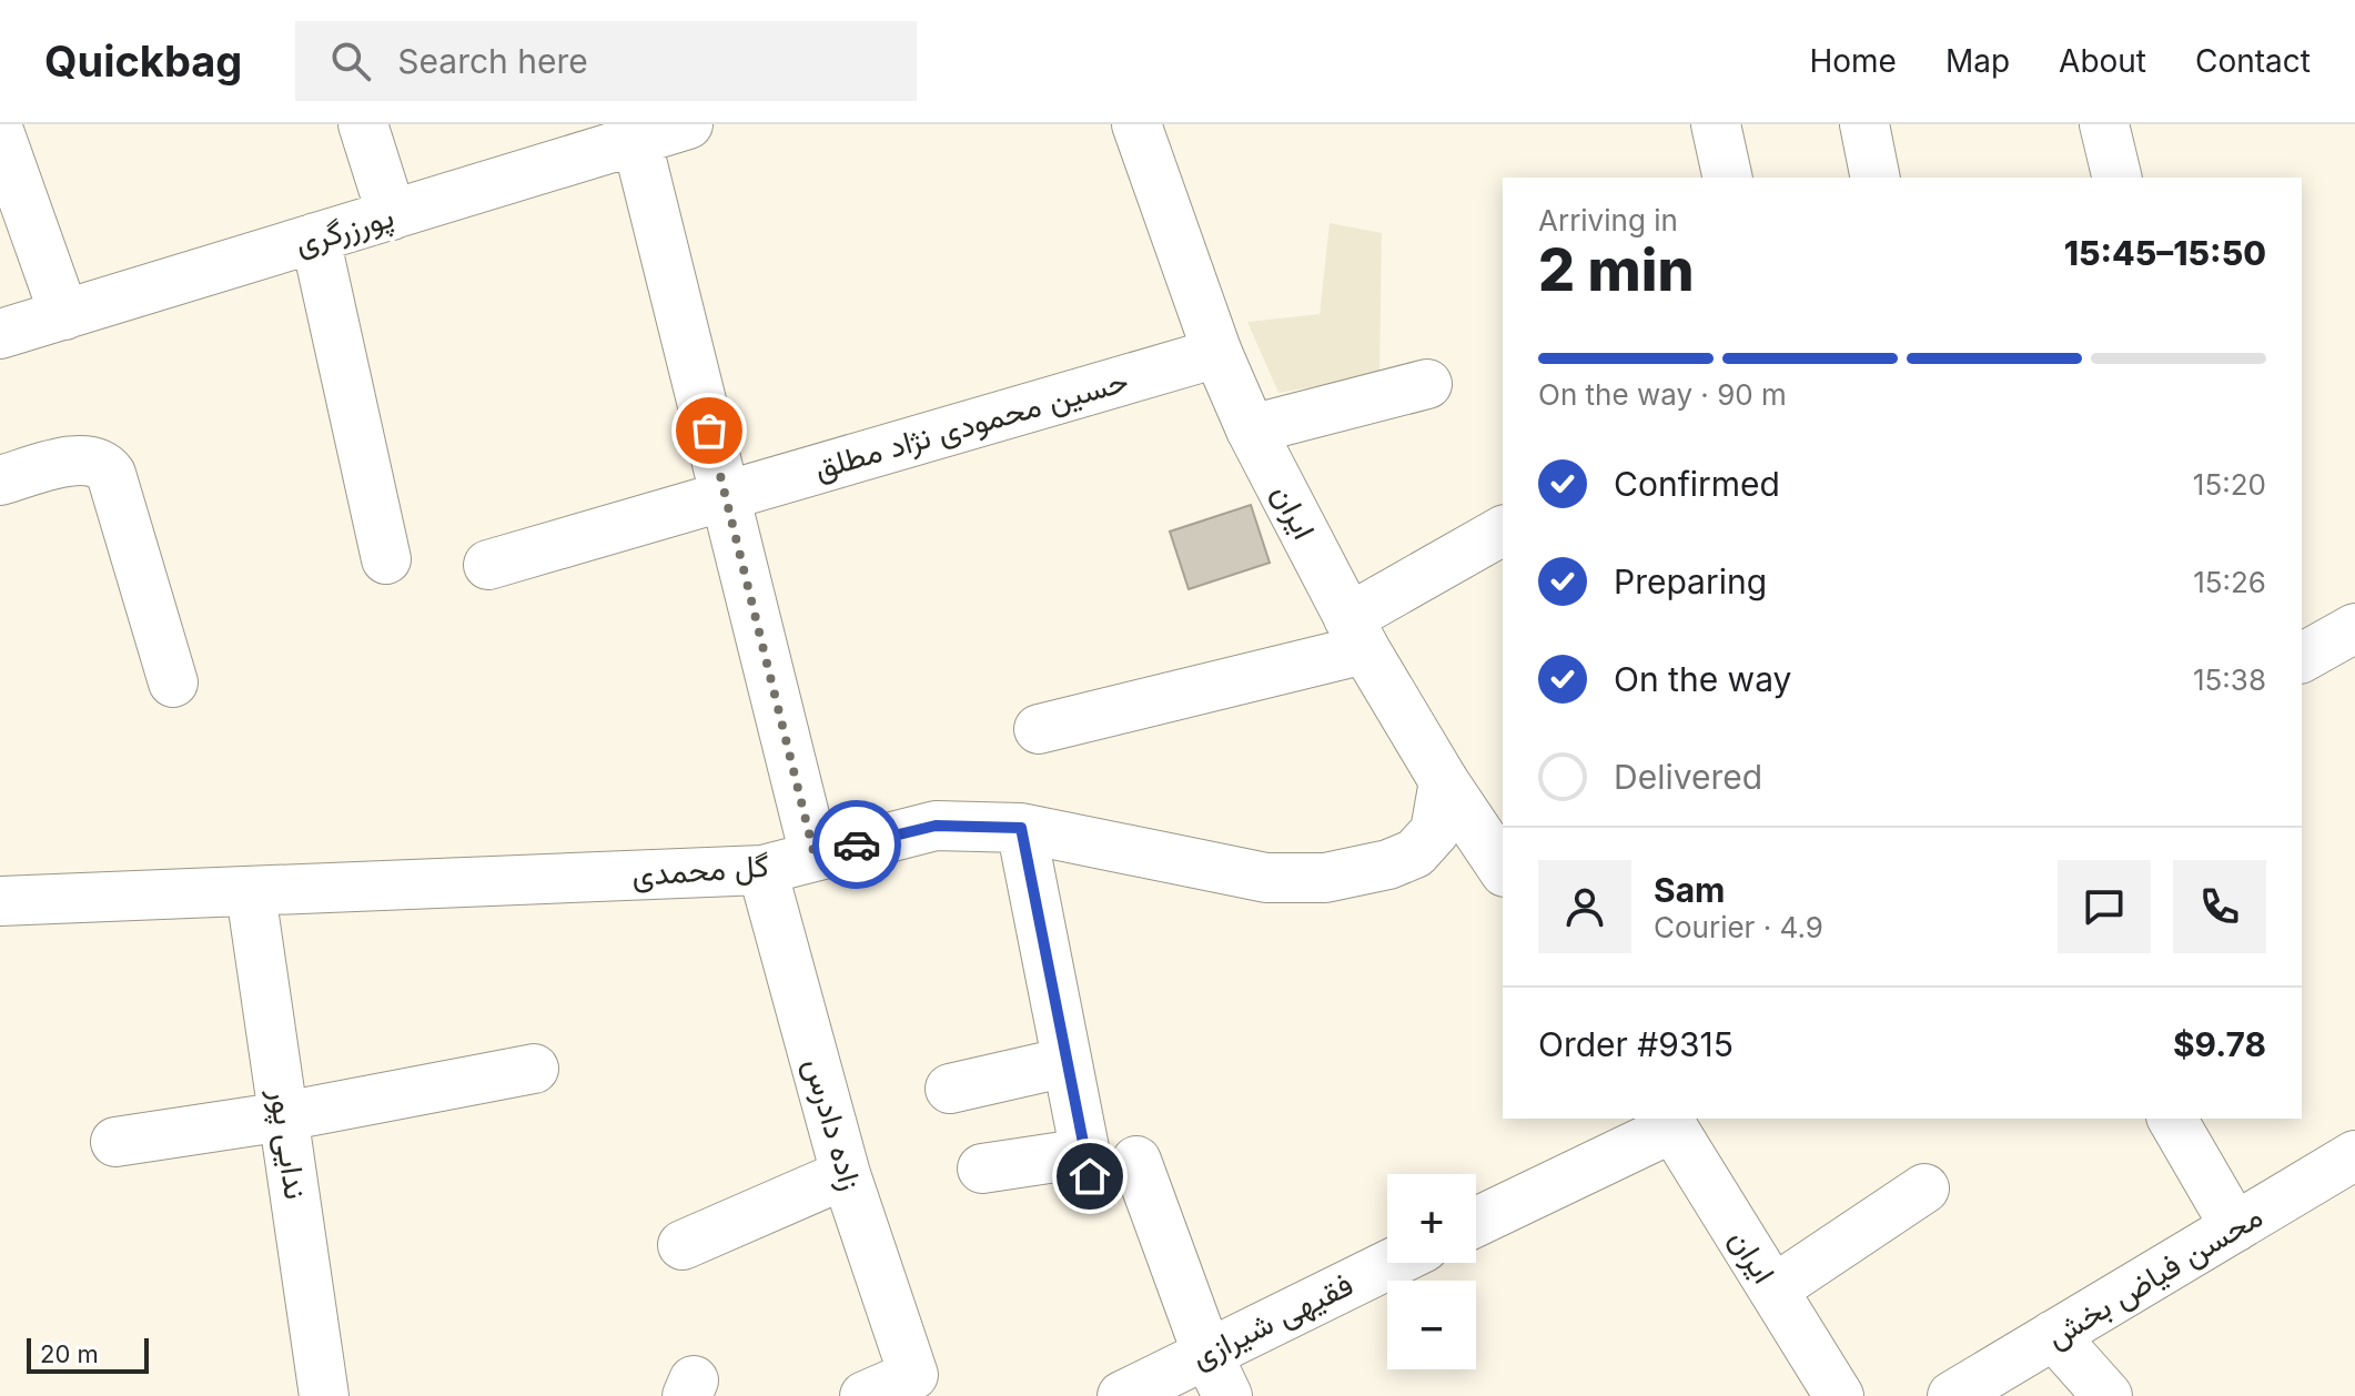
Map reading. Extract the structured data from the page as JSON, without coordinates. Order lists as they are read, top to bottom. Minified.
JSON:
{"streets":{"street":["پورزرگری","حسین محمودی نژاد مطلق","ایران","گل محمدی","زاده دادرس","ندایی پور","محسن فیاض بخش","فقیهی شیرازی"]},"crossings":[["حسین محمودی نژاد مطلق","ایران"],["ایران","گل محمدی"],["گل محمدی","زاده دادرس"],["گل محمدی","ندایی پور"]],"scale_bar":"20 m","page":{"header":"Quickbag","search":"Search here","nav":["Home","Map","About","Contact"],"heading":["2 min","Arriving in","15:45–15:50"],"panel":["Sam","Courier · 4.9","Order #9315","$9.78"],"bar":"On the way · 90 m","list":[["Confirmed","15:20"],["Preparing","15:26"],["On the way","15:38"],"Delivered"],"map_buttons":["+","−"],"scale":"20 m"}}
